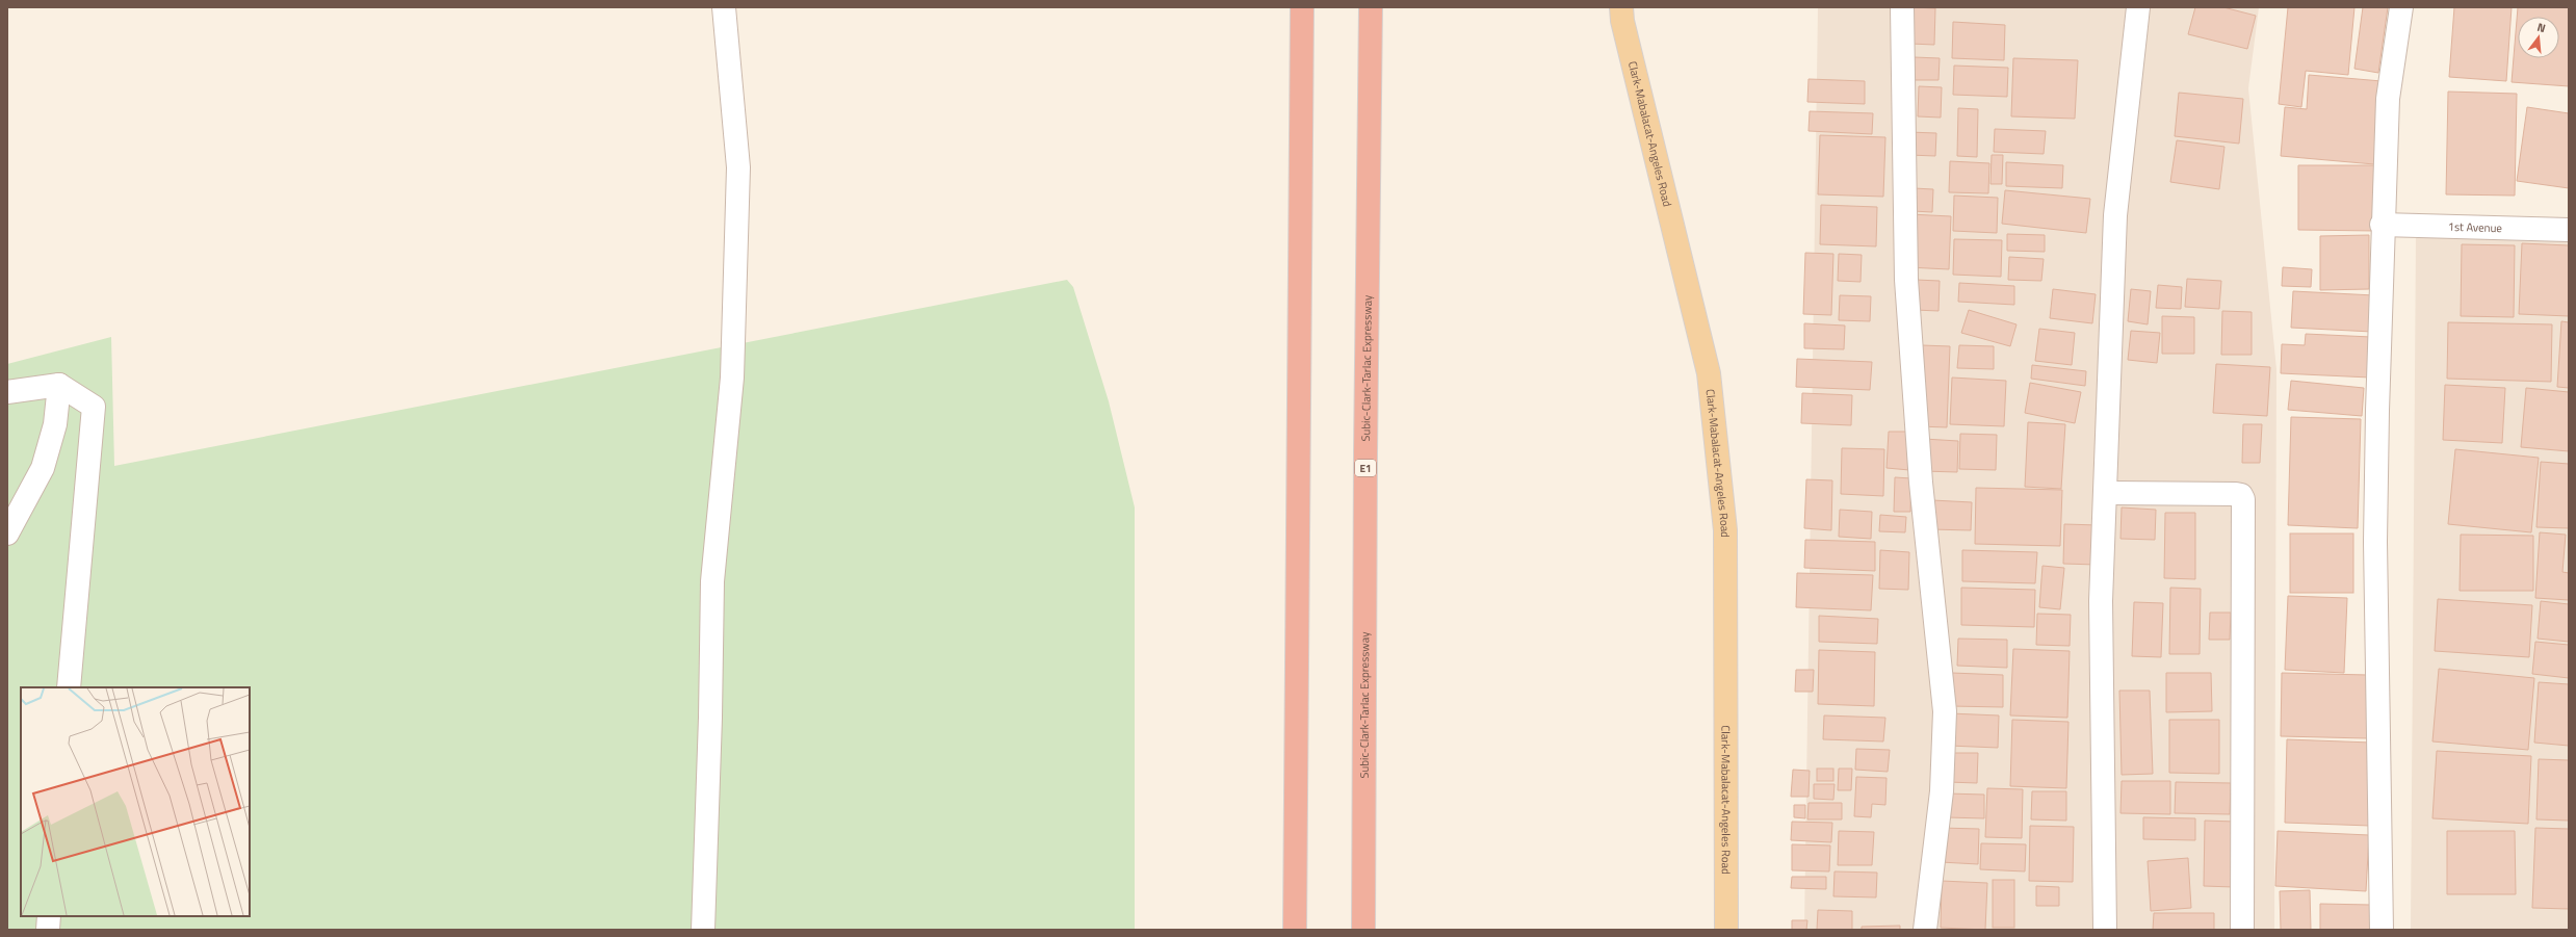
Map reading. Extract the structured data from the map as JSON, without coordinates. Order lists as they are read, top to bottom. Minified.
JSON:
{"streets":{"highway":["Subic-Clark-Tarlac Expressway","E1"],"main road":["Clark-Mabalacat-Angeles Road"],"street":["1st Avenue"]},"north":"top"}
